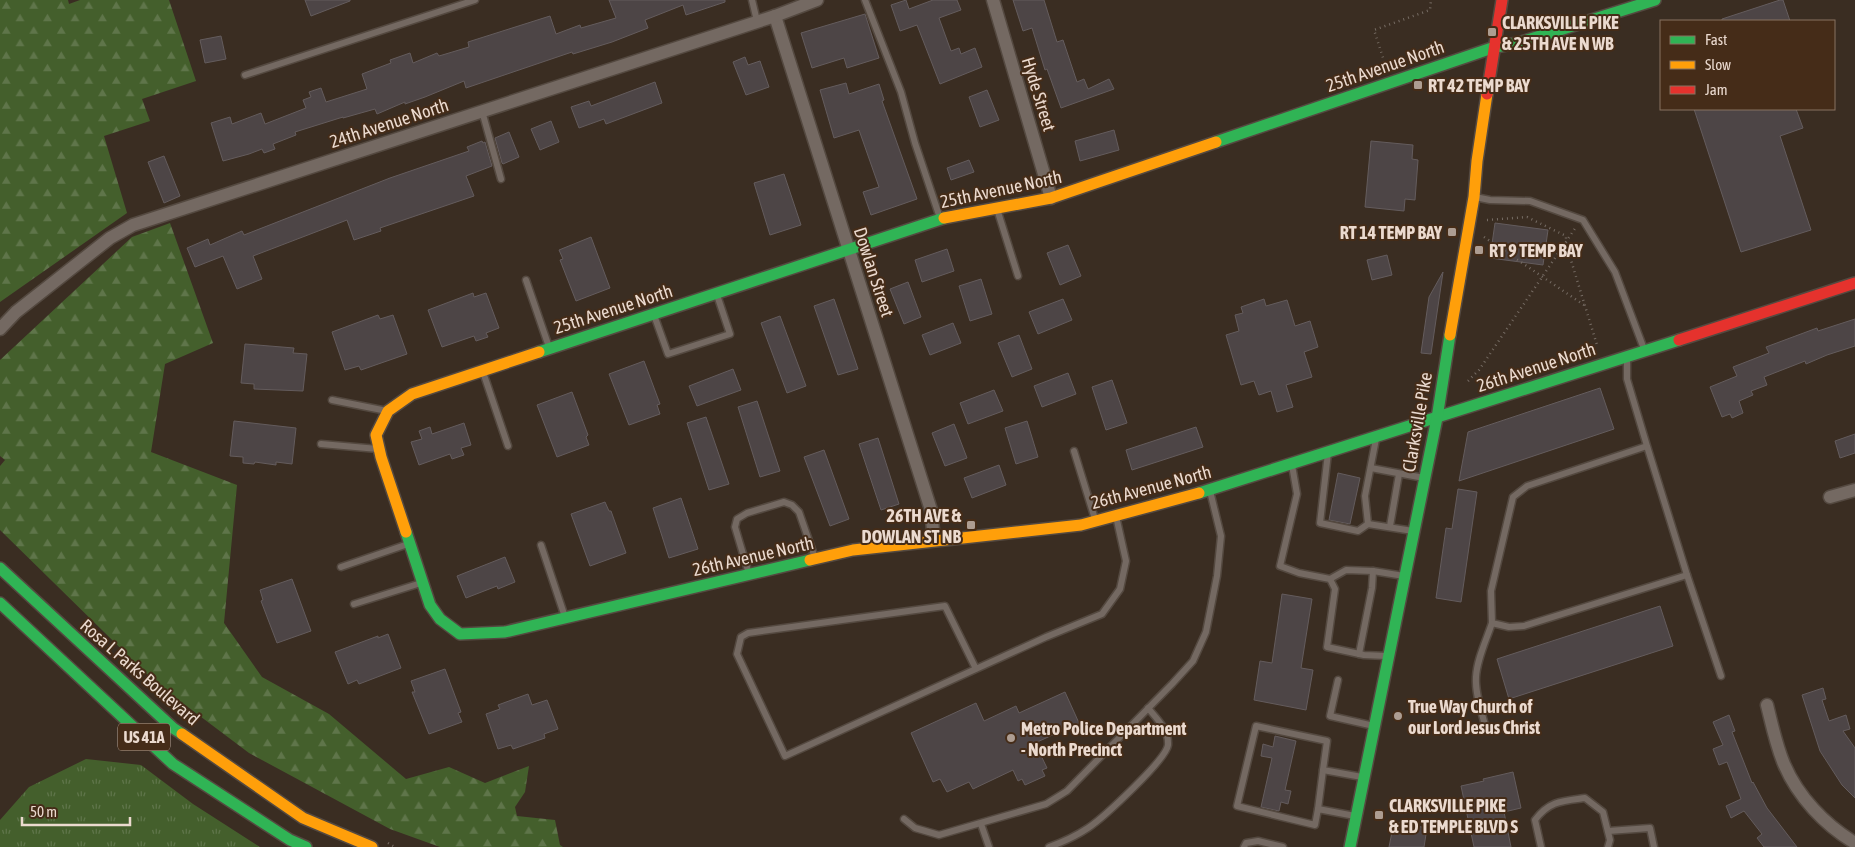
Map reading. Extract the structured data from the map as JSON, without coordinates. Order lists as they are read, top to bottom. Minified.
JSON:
{"streets":{"street":["25th Avenue North","Hyde Street","24th Avenue North","Dowlan Street","26th Avenue North","Clarksville Pike","Rosa L Parks Boulevard","US 41A"]},"crossings":[["25th Avenue North","Hyde Street"],["25th Avenue North","Dowlan Street"],["25th Avenue North","Clarksville Pike"],["24th Avenue North","Dowlan Street"],["Dowlan Street","26th Avenue North"],["26th Avenue North","Clarksville Pike"]],"places":{"transit":["CLARKSVILLE PIKE & 25TH AVE N WB","RT 42 TEMP BAY","RT 14 TEMP BAY","RT 9 TEMP BAY","26TH AVE & DOWLAN ST NB","CLARKSVILLE PIKE & ED TEMPLE BLVD S"],"other":["True Way Church of our Lord Jesus Christ","Metro Police Department - North Precinct"]},"legend":["Fast","Slow","Jam"],"scale_bar":"50 m"}
